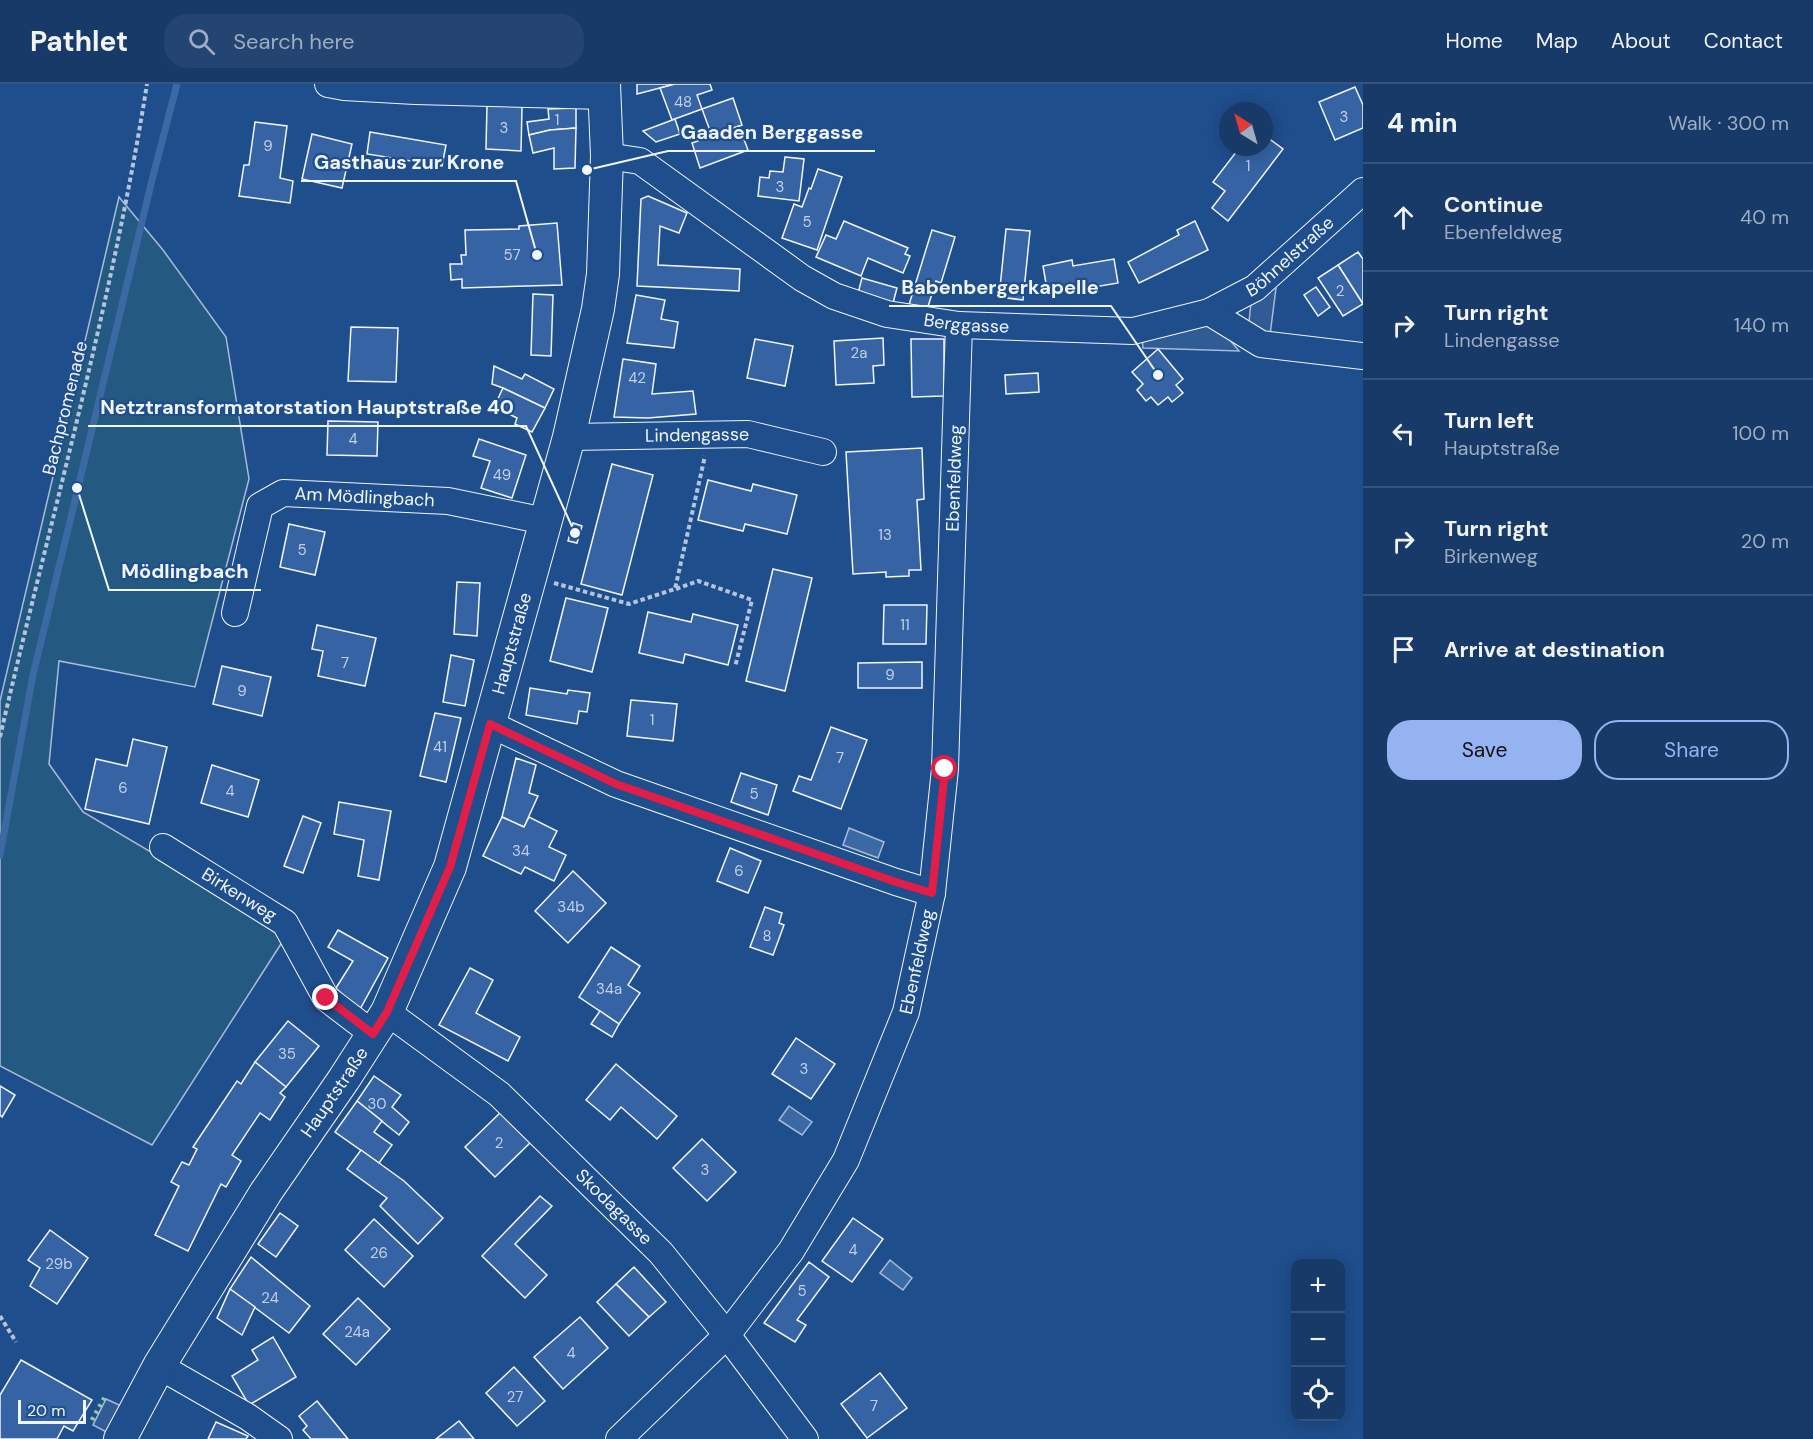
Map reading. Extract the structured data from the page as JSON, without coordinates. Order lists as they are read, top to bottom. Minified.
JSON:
{"streets":{"main road":["Hauptstraße"],"street":["Böhnelstraße","Berggasse","Lindengasse","Ebenfeldweg","Am Mödlingbach","Birkenweg","Skodagasse"],"path":["Bachpromenade"]},"crossings":[["Böhnelstraße","Berggasse"],["Berggasse","Ebenfeldweg"],["Berggasse","Hauptstraße"],["Lindengasse","Hauptstraße"],["Ebenfeldweg","Skodagasse"],["Am Mödlingbach","Hauptstraße"],["Hauptstraße","Birkenweg"],["Hauptstraße","Skodagasse"],["Birkenweg","Skodagasse"]],"places":["Gaaden Berggasse","Gasthaus zur Krone","Babenbergerkapelle","Mödlingbach","Netztransformatorstation Hauptstraße 40"],"house_numbers":["48","3","1","3","9","1","3","5","57","2","2a","42","4","49","13","5","11","7","9","9","1","41","7","6","4","5","34","6","34b","8","34a","35","3","30","2","3","4","26","29b","5","24","24a","4","27","7"],"scale_bar":"20 m","north":"top left","page":{"header":"Pathlet","search":"Search here","nav":["Home","Map","About","Contact"],"heading":["4 min","Walk · 300 m"],"list":[["Continue","Ebenfeldweg","40 m"],["Turn right","Lindengasse","140 m"],["Turn left","Hauptstraße","100 m"],["Turn right","Birkenweg","20 m"],"Arrive at destination"],"buttons":["Save","Share"],"map_buttons":["+","−"],"scale":"20 m"}}
